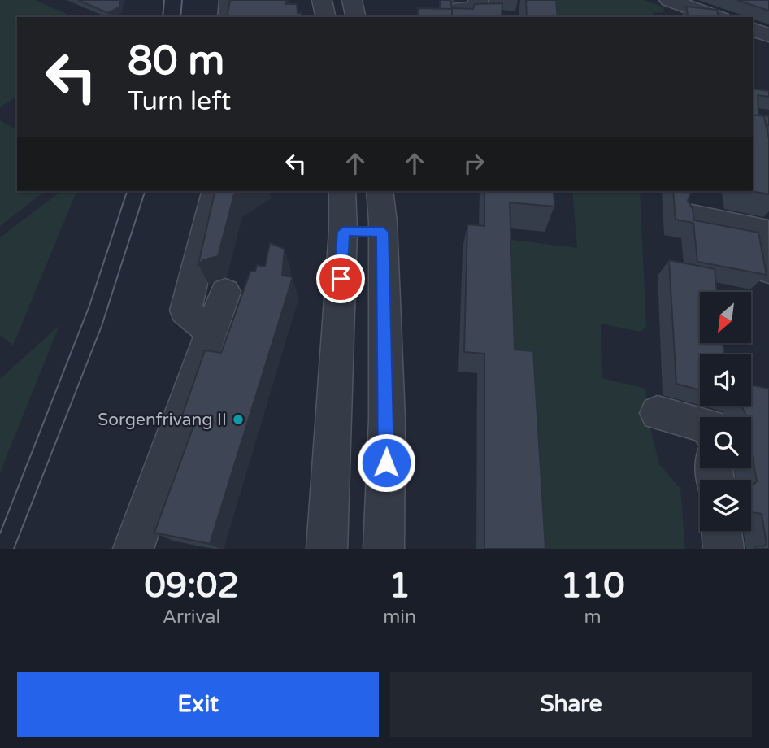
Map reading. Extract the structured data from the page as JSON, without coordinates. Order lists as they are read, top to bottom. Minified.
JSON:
{"places":["Sorgenfrivang II"],"north":"bottom left","page":{"turn":["80 m","Turn left"],"eta":["09:02","Arrival","1","min","110","m"],"buttons":["Exit","Share"]}}
